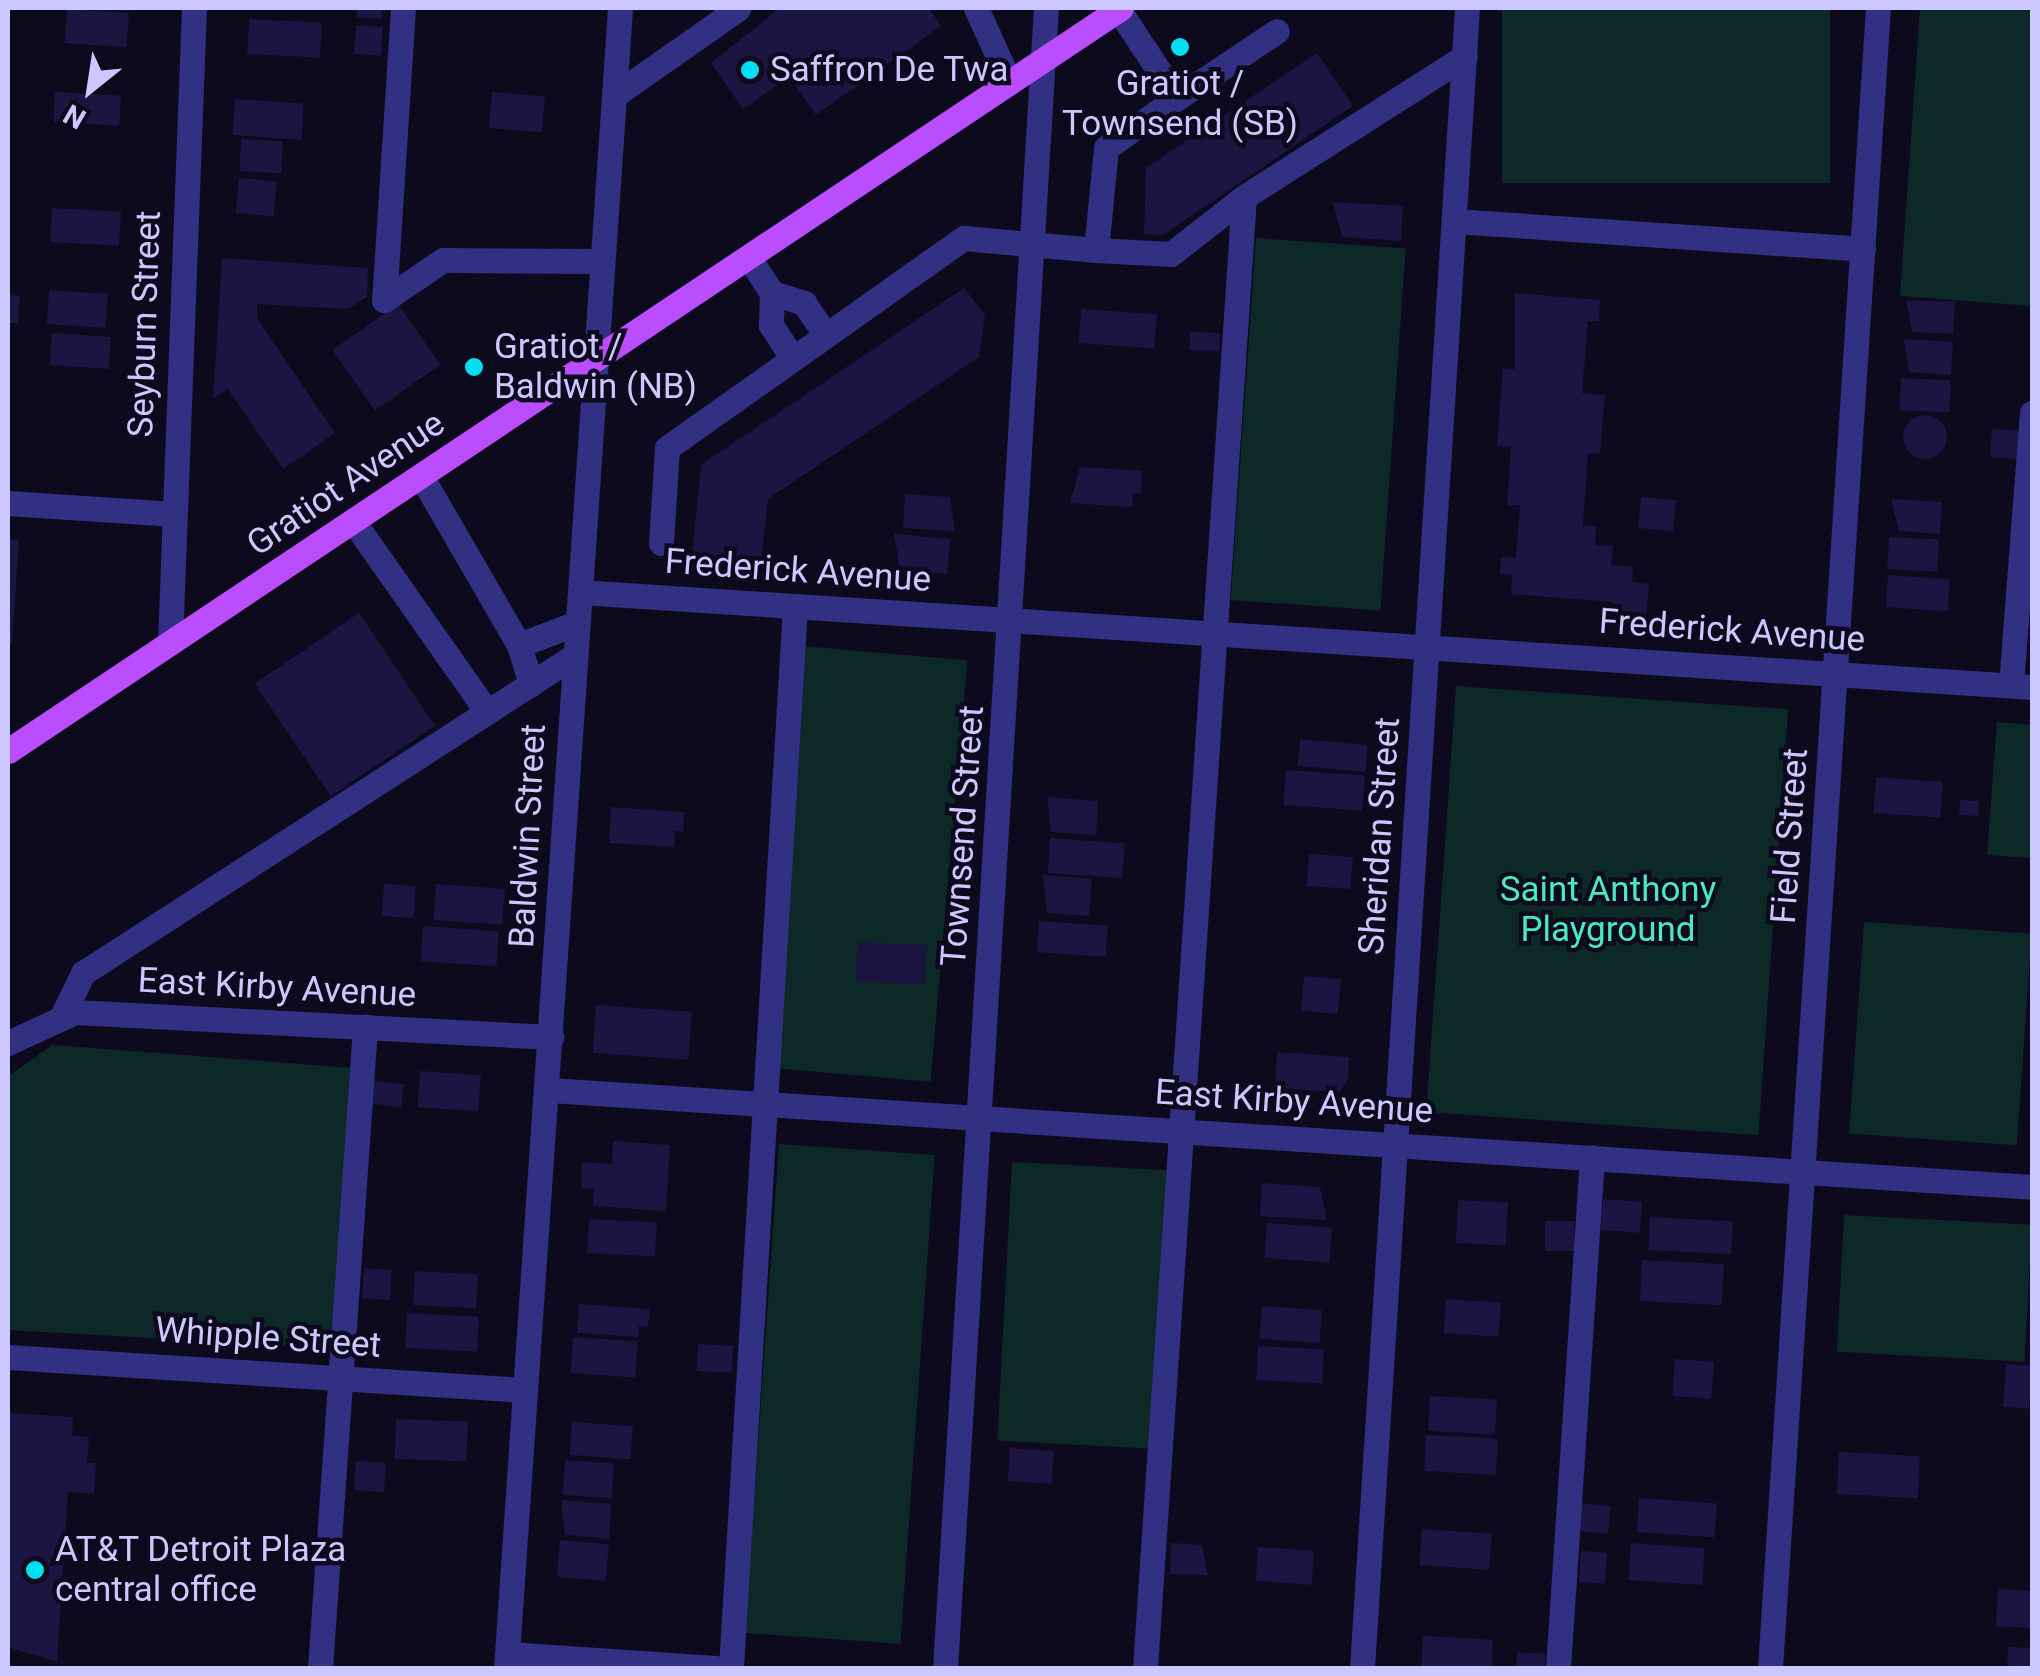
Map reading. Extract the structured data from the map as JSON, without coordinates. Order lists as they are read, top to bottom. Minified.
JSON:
{"streets":{"main road":["Gratiot Avenue"],"street":["Seyburn Street","Frederick Avenue","Baldwin Street","Townsend Street","Sheridan Street","Field Street","East Kirby Avenue","Whipple Street"]},"crossings":[["Seyburn Street","Gratiot Avenue"],["Gratiot Avenue","Baldwin Street"],["Gratiot Avenue","Townsend Street"],["Frederick Avenue","Baldwin Street"],["Frederick Avenue","Townsend Street"],["Frederick Avenue","Sheridan Street"],["Frederick Avenue","Field Street"],["Baldwin Street","East Kirby Avenue"],["Baldwin Street","Whipple Street"],["Townsend Street","East Kirby Avenue"],["Sheridan Street","East Kirby Avenue"],["Field Street","East Kirby Avenue"]],"parks":["Saint Anthony Playground"],"places":["Gratiot / Townsend (SB)","Saffron De Twa","Gratiot / Baldwin (NB)","AT&T Detroit Plaza central office"],"north":"bottom left"}
